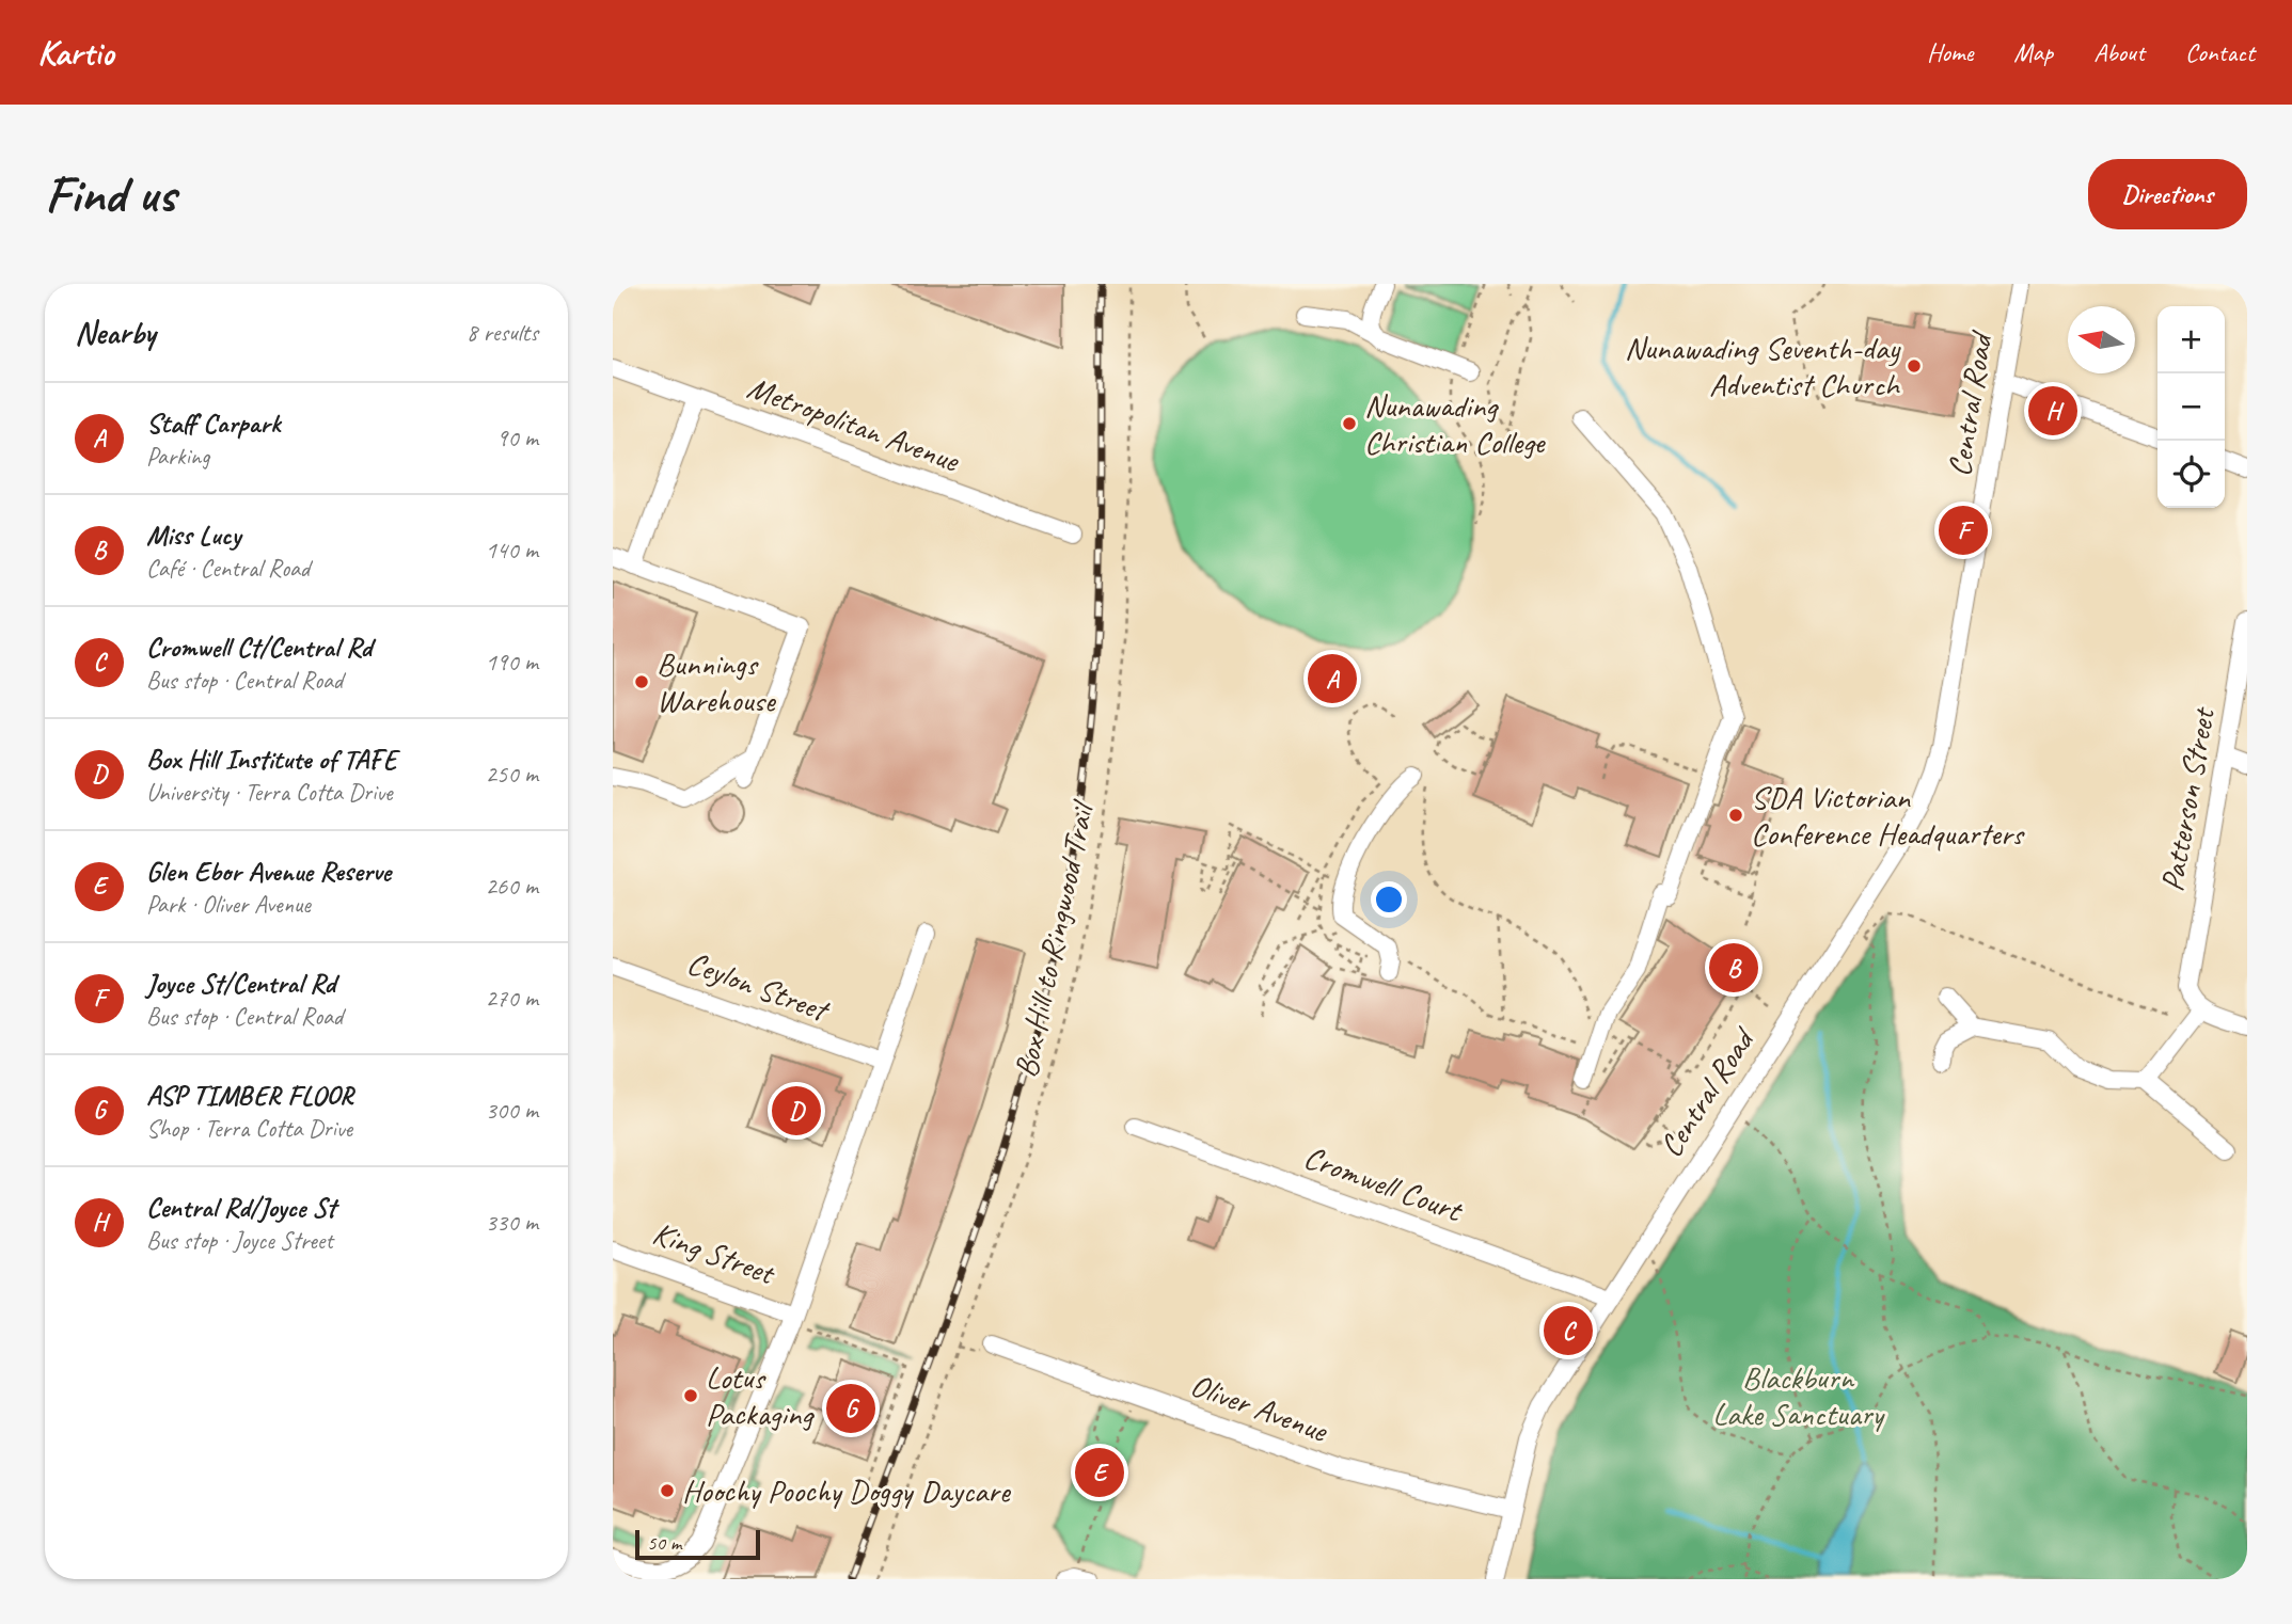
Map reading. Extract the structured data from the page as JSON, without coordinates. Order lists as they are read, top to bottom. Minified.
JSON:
{"streets":{"street":["Central Road","Metropolitan Avenue","Patterson Street","Ceylon Street","Cromwell Court","King Street","Oliver Avenue"],"path":["Box Hill to Ringwood Trail"]},"crossings":[["Central Road","Cromwell Court"],["Central Road","Oliver Avenue"]],"parks":["Blackburn Lake Sanctuary"],"places":["Nunawading Seventh-day Adventist Church","Nunawading Christian College","Bunnings Warehouse","SDA Victorian Conference Headquarters","Lotus Packaging","Hoochy Poochy Doggy Daycare"],"scale_bar":"50 m","north":"left","page":{"header":"Kartio","nav":["Home","Map","About","Contact"],"buttons":"Directions","title":"Find us","heading":["Nearby","8 results"],"map_buttons":["+","−"],"list":[{"mark":"A","name":"Staff Carpark","note":"Parking","value":"90 m"},{"mark":"B","name":"Miss Lucy","note":"Café · Central Road","value":"140 m"},{"mark":"C","name":"Cromwell Ct/Central Rd","note":"Bus stop · Central Road","value":"190 m"},{"mark":"D","name":"Box Hill Institute of TAFE","note":"University · Terra Cotta Drive","value":"250 m"},{"mark":"E","name":"Glen Ebor Avenue Reserve","note":"Park · Oliver Avenue","value":"260 m"},{"mark":"F","name":"Joyce St/Central Rd","note":"Bus stop · Central Road","value":"270 m"},{"mark":"G","name":"ASP TIMBER FLOOR","note":"Shop · Terra Cotta Drive","value":"300 m"},{"mark":"H","name":"Central Rd/Joyce St","note":"Bus stop · Joyce Street","value":"330 m"}],"pins":["H","F","A","B","D","C","G","E"],"scale":"50 m"}}
